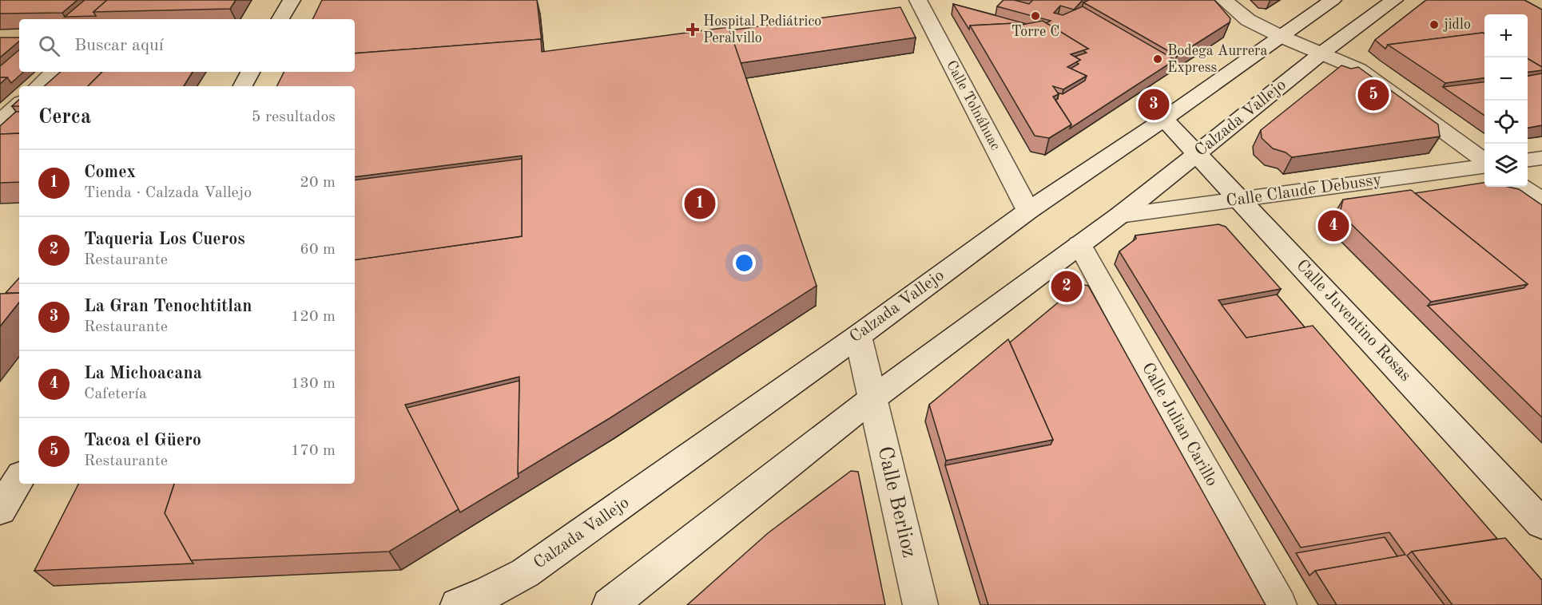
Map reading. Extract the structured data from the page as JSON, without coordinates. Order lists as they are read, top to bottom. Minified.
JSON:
{"streets":{"street":["Calle Tolnáhuac","Calzada Vallejo","Calle Claude Debussy","Calle Juventino Rosas","Calle Julian Carillo","Calle Berlioz"]},"crossings":[["Calle Tolnáhuac","Calzada Vallejo"],["Calzada Vallejo","Calle Claude Debussy"],["Calzada Vallejo","Calle Juventino Rosas"],["Calzada Vallejo","Calle Julian Carillo"],["Calzada Vallejo","Calle Berlioz"],["Calle Claude Debussy","Calle Juventino Rosas"]],"places":{"other":["Torre C","jidlo","Bodega Aurrera Express"],"health":["Hospital Pediátrico Peralvillo"]},"page":{"map_buttons":["+","−"],"search":"Buscar aquí","pins":["5","3","1","4","2"],"heading":["Cerca","5 resultados"],"list":[{"mark":"1","name":"Comex","note":"Tienda · Calzada Vallejo","value":"20 m"},{"mark":"2","name":"Taqueria Los Cueros","note":"Restaurante","value":"60 m"},{"mark":"3","name":"La Gran Tenochtitlan","note":"Restaurante","value":"120 m"},{"mark":"4","name":"La Michoacana","note":"Cafetería","value":"130 m"},{"mark":"5","name":"Tacoa el Güero","note":"Restaurante","value":"170 m"}]}}
